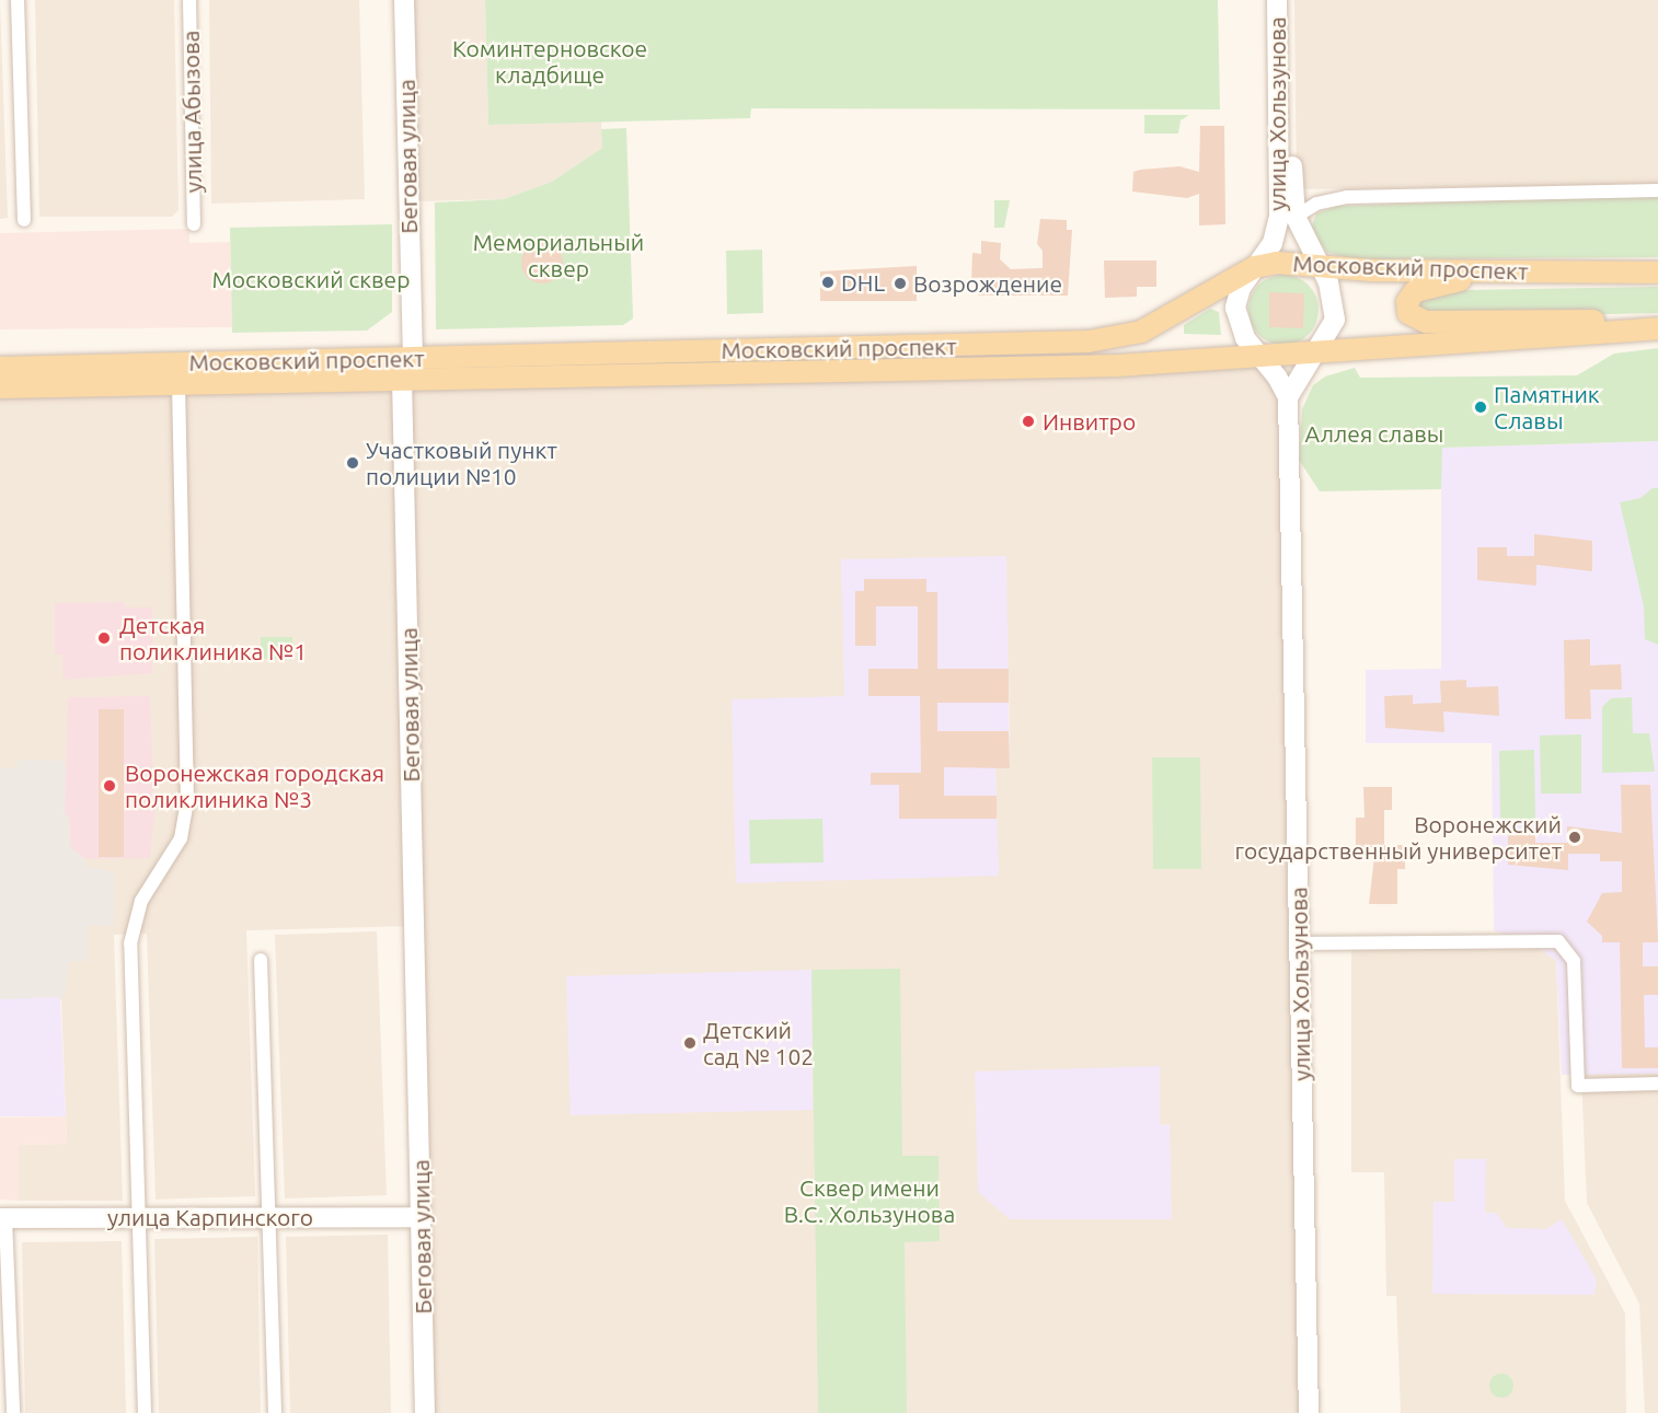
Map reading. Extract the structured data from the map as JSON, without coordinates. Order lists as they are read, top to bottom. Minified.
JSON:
{"streets":{"main road":["Московский проспект"],"street":["улица Абызова","улица Хользунова","Беговая улица","улица Карпинского"]},"crossings":[["улица Хользунова","Московский проспект"],["Беговая улица","Московский проспект"],["Беговая улица","улица Карпинского"]],"parks":["Коминтерновское кладбище","Мемориальный сквер","Московский сквер","Аллея славы","Сквер имени В.С. Хользунова"],"places":["DHL","Возрождение","Памятник Славы","Инвитро","Участковый пункт полиции №10","Детская поликлиника №1","Воронежская городская поликлиника №3","Воронежский государственный университет","Детский сад № 102"]}
